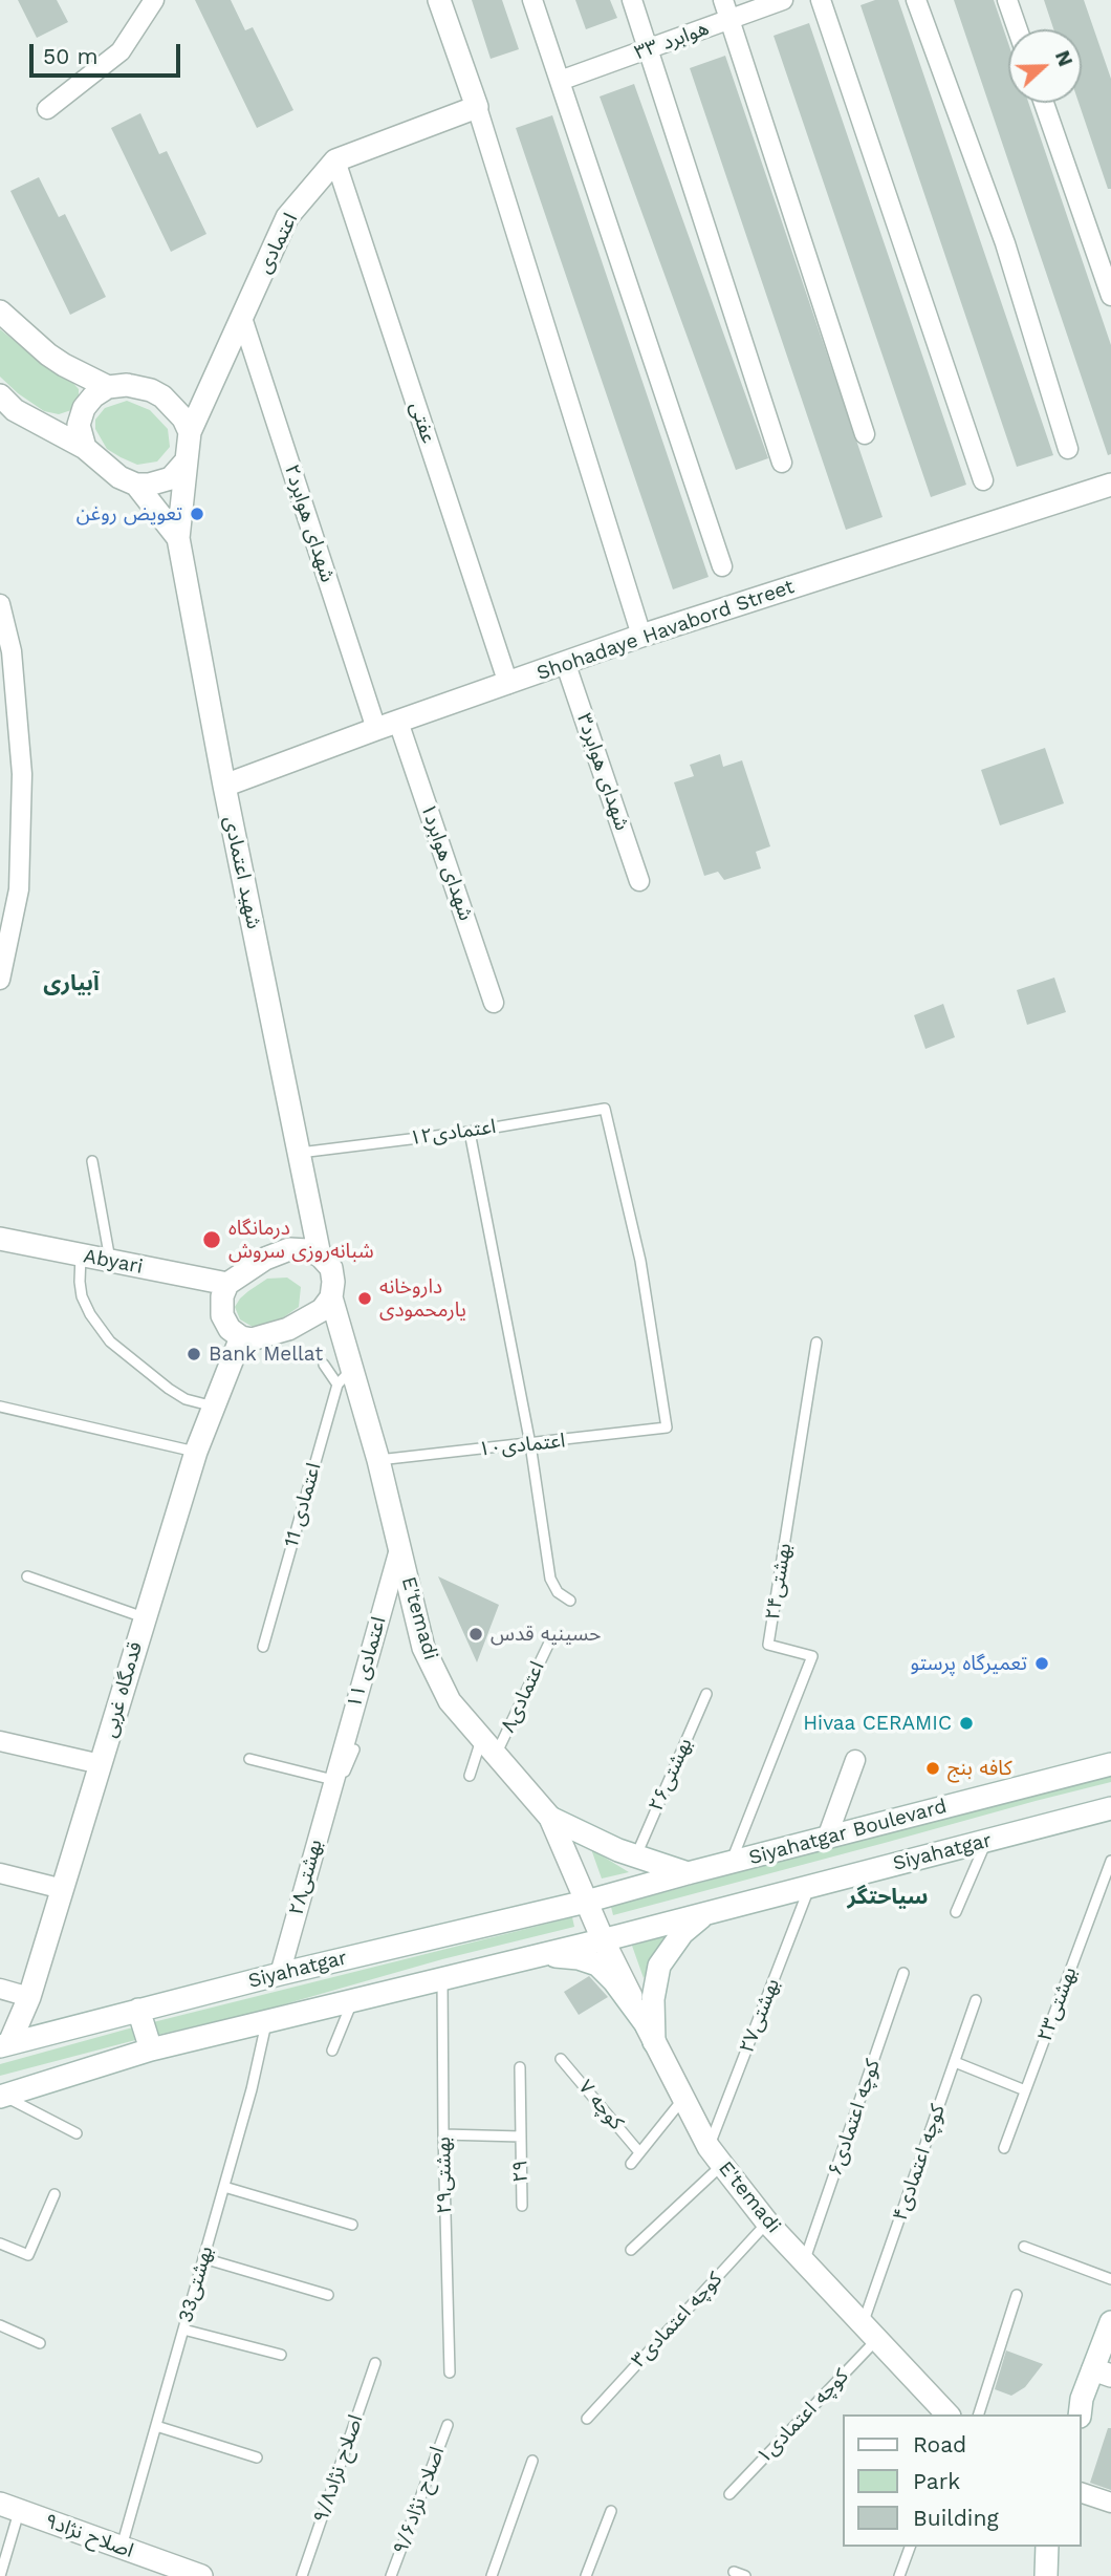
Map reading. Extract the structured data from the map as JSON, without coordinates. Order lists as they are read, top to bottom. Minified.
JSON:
{"streets":{"street":["۳۳ هوابرد","اعتمادی","عفتی","شهدای هوابرد۲","Shohadaye Havabord Street","۳شهدای هوابرد","شهدای هوابرد۱","شهید اعتمادی","Abyari","E'temadi","۱۱ اعتمادی","قدمگاه غربی","Siyahatgar Boulevard","Siyahatgar","۲۸بهشتی","اصلاح نژاد۹"],"lane":["اعتمادی۱۲","اعتمادی۱۰","11 اعتمادی","۲۴بهشتی","اعتمادی۸","۲۶بهشتی","۲۳بهشتی","۲۷بهشتی","کوچه ۷","کوچه اعتمادی۶","کوچه اعتمادی۴","۲۹","۲۹بهشتی","33بهشتی","کوچه اعتمادی۳","کوچه اعتمادی۱","اصلاح نژاد۹/۸","اصلاح نژاد۹/۶"]},"crossings":[["اعتمادی","عفتی"],["اعتمادی","شهدای هوابرد۲"],["عفتی","Shohadaye Havabord Street"],["شهدای هوابرد۲","Shohadaye Havabord Street"],["Shohadaye Havabord Street","۳شهدای هوابرد"],["Shohadaye Havabord Street","شهدای هوابرد۱"],["Shohadaye Havabord Street","شهید اعتمادی"],["شهید اعتمادی","اعتمادی۱۲"],["شهید اعتمادی","Abyari"],["شهید اعتمادی","E'temadi"],["شهید اعتمادی","قدمگاه غربی"],["اعتمادی۱۲","اعتمادی۱۰"],["Abyari","E'temadi"],["Abyari","قدمگاه غربی"],["اعتمادی۱۰","E'temadi"],["11 اعتمادی","E'temadi"],["۲۴بهشتی","Siyahatgar Boulevard"],["E'temadi","۱۱ اعتمادی"],["E'temadi","قدمگاه غربی"],["E'temadi","اعتمادی۸"],["E'temadi","Siyahatgar Boulevard"],["E'temadi","Siyahatgar"],["E'temadi","۲۷بهشتی"],["E'temadi","کوچه اعتمادی۶"],["E'temadi","کوچه اعتمادی۴"],["E'temadi","کوچه اعتمادی۳"],["E'temadi","کوچه اعتمادی۱"],["۱۱ اعتمادی","۲۸بهشتی"],["قدمگاه غربی","Siyahatgar"],["Siyahatgar Boulevard","Siyahatgar"],["Siyahatgar","۲۸بهشتی"],["Siyahatgar","۲۷بهشتی"],["Siyahatgar","۲۹بهشتی"],["Siyahatgar","33بهشتی"],["کوچه اعتمادی۴","کوچه اعتمادی۱"],["33بهشتی","اصلاح نژاد۹"]],"districts":["آبیاری","سیاحتگر"],"places":["تعویض روغن","درمانگاه شبانه‌روزی سروش","داروخانه یارمحمودی","Bank Mellat","حسینیه قدس","تعمیرگاه پرستو","Hivaa CERAMIC","کافه بنج"],"legend":["Road","Park","Building"],"scale_bar":"50 m","north":"right"}
